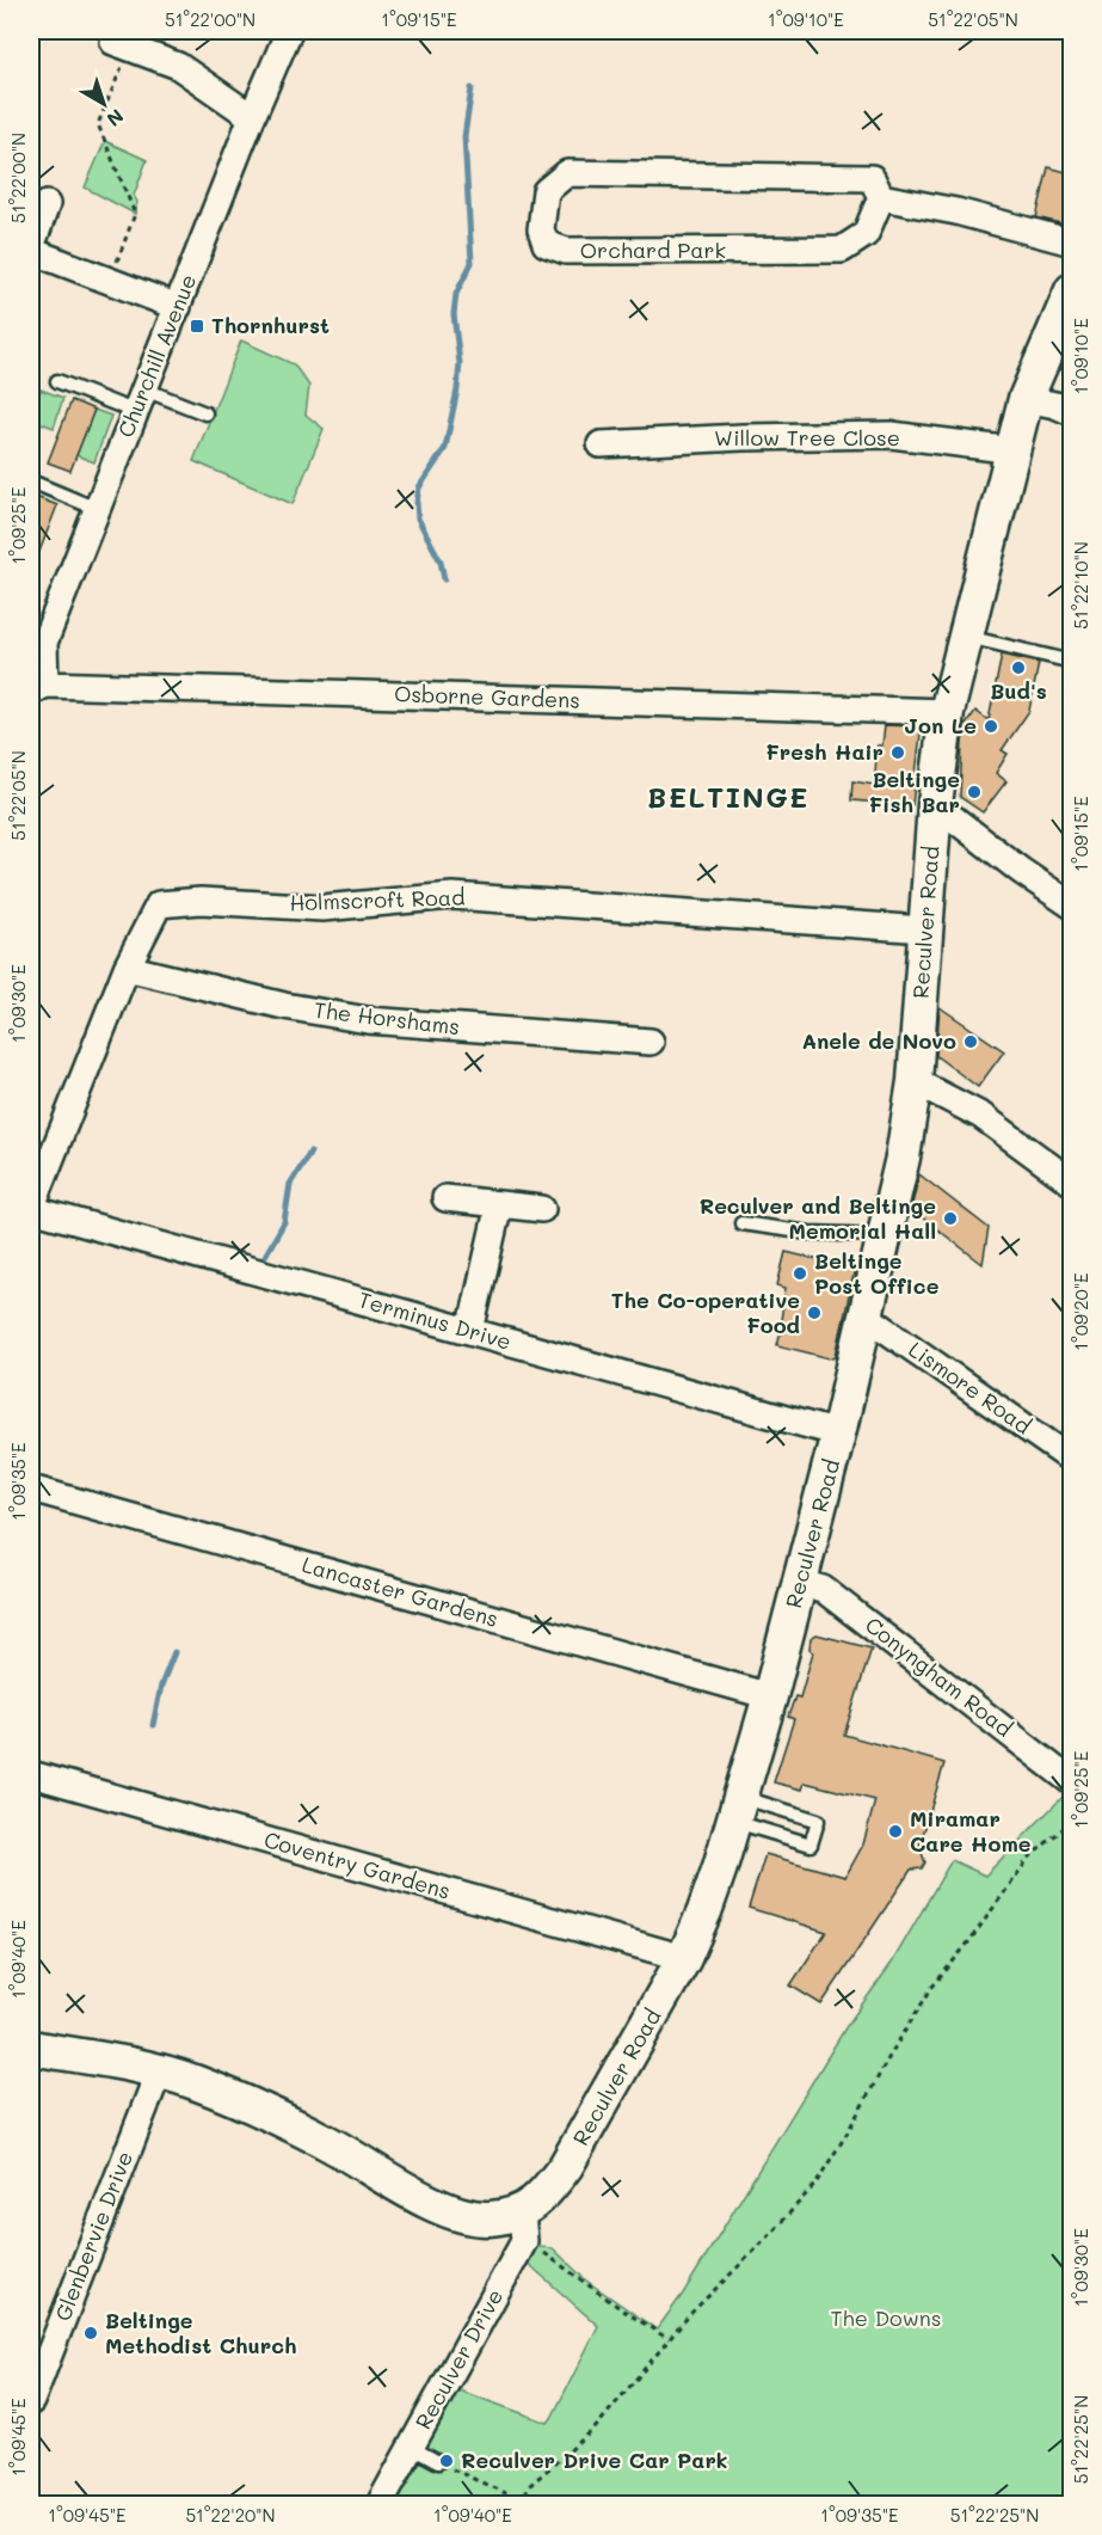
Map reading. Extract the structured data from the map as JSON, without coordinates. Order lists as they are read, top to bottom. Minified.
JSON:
{"streets":{"street":["Orchard Park","Churchill Avenue","Willow Tree Close","Osborne Gardens","Holmscroft Road","Reculver Road","The Horshams","Terminus Drive","Lismore Road","Lancaster Gardens","Conyngham Road","Coventry Gardens","Glenbervie Drive","Reculver Drive"]},"crossings":[["Churchill Avenue","Osborne Gardens"],["Willow Tree Close","Reculver Road"],["Osborne Gardens","Reculver Road"],["Holmscroft Road","Reculver Road"],["Holmscroft Road","The Horshams"],["Holmscroft Road","Terminus Drive"],["Reculver Road","Terminus Drive"],["Reculver Road","Lismore Road"],["Reculver Road","Lancaster Gardens"],["Reculver Road","Conyngham Road"],["Reculver Road","Coventry Gardens"],["Reculver Road","Glenbervie Drive"],["Reculver Road","Reculver Drive"]],"districts":["BELTINGE"],"parks":["The Downs"],"places":{"transit":["Thornhurst"],"other":["Bud's","Jon Le","Fresh Hair","Beltinge Fish Bar","Anele de Novo","Reculver and Beltinge Memorial Hall","Beltinge Post Office","The Co-operative Food","Miramar Care Home","Beltinge Methodist Church","Reculver Drive Car Park"]},"north":"bottom right","coordinates":["51°22'00\"N","1°09'15\"E","1°09'10\"E","51°22'05\"N","1°09'25\"E","51°22'10\"N","1°09'30\"E","1°09'20\"E","1°09'35\"E","1°09'40\"E","1°09'45\"E","51°22'25\"N","51°22'20\"N"]}
